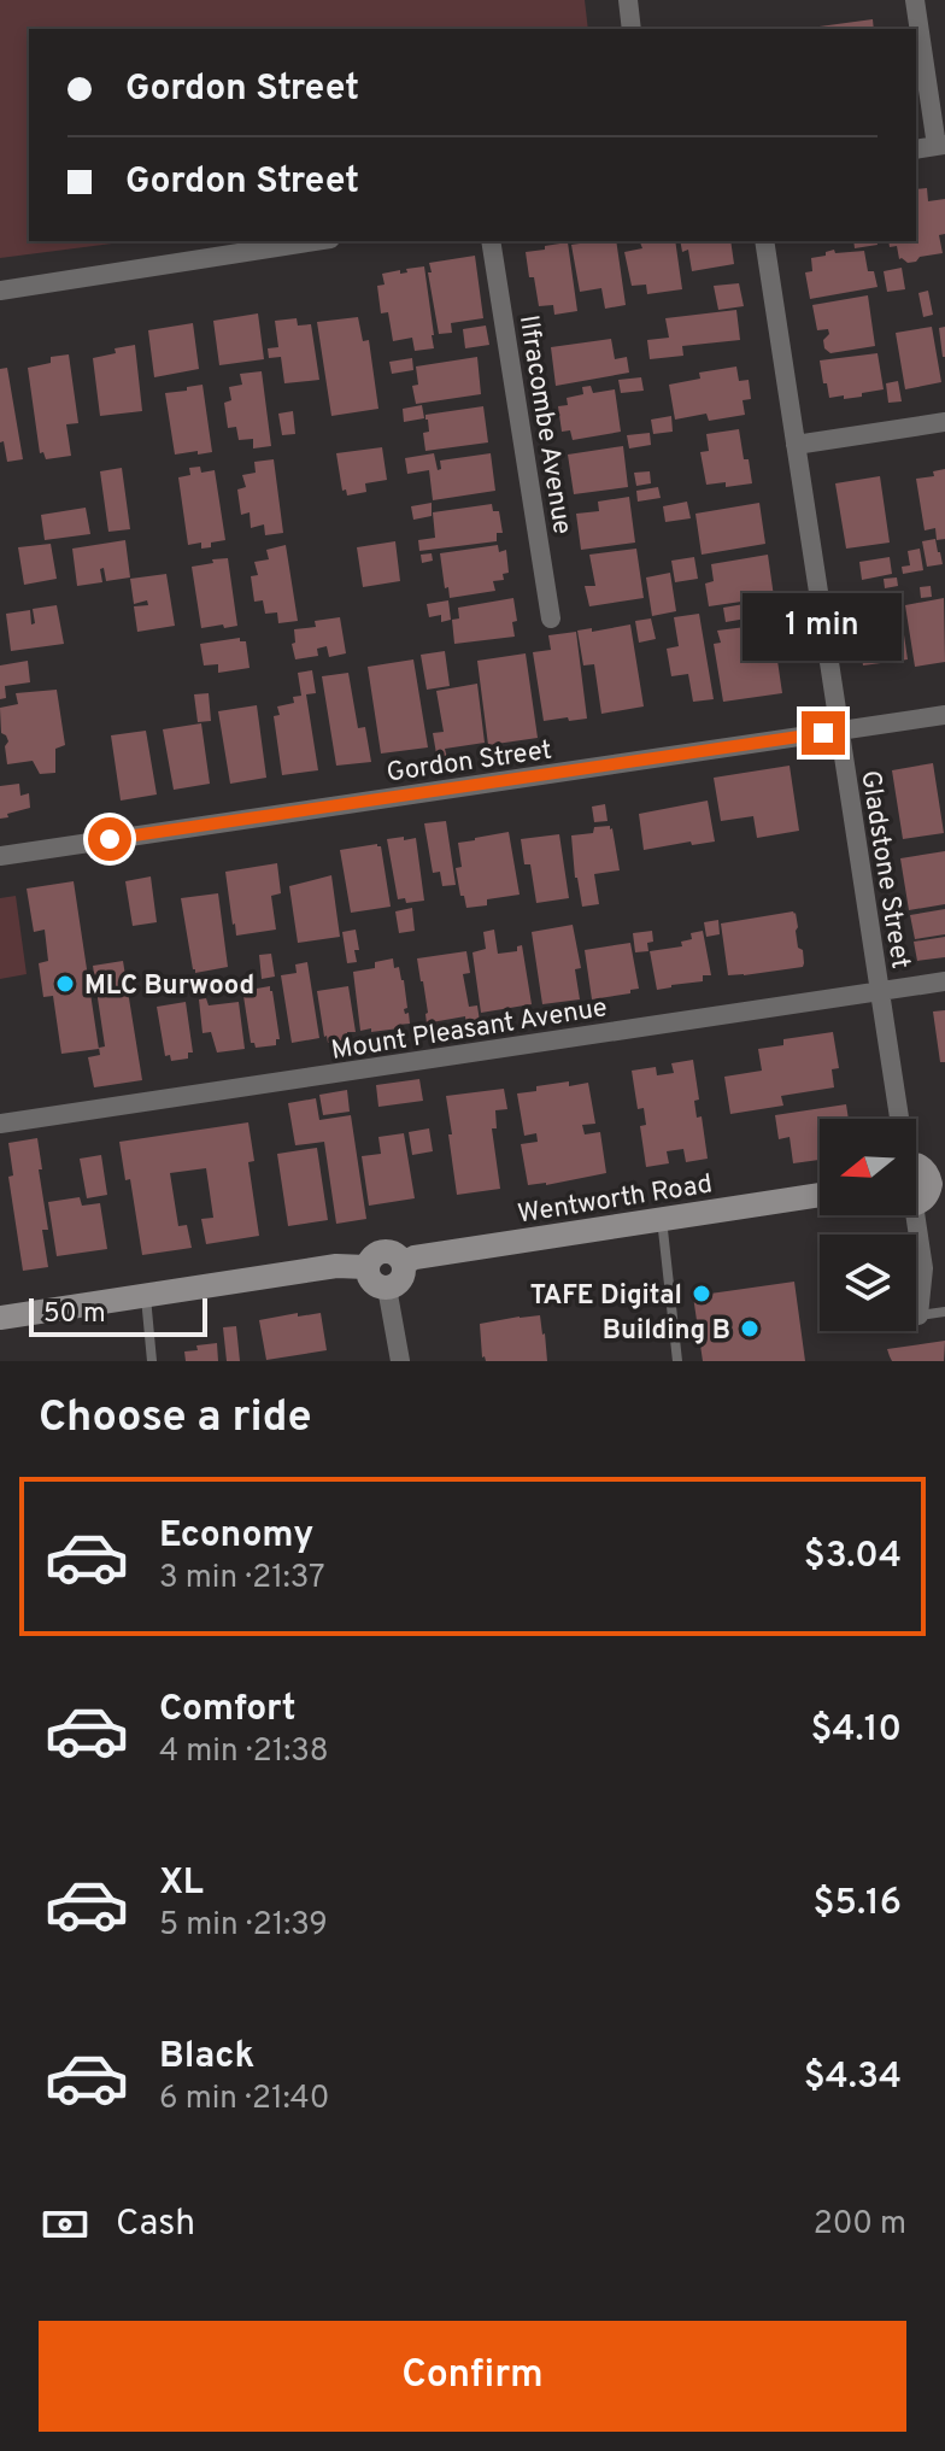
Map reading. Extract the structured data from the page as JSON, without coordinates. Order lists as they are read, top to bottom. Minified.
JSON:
{"streets":{"street":["Ilfracombe Avenue","Gordon Street","Gladstone Street","Mount Pleasant Avenue","Wentworth Road"]},"crossings":[["Gordon Street","Gladstone Street"],["Gladstone Street","Mount Pleasant Avenue"]],"places":["MLC Burwood","TAFE Digital","Building B"],"scale_bar":"50 m","north":"left","page":{"banner":["Gordon Street","Gordon Street"],"bubble":"1 min","scale":"50 m","heading":"Choose a ride","list":[{"name":"Economy","note":"3 min · 21:37","value":"$3.04"},{"name":"Comfort","note":"4 min · 21:38","value":"$4.10"},{"name":"XL","note":"5 min · 21:39","value":"$5.16"},{"name":"Black","note":"6 min · 21:40","value":"$4.34"}],"pay":["Cash","200 m"],"buttons":"Confirm"}}
